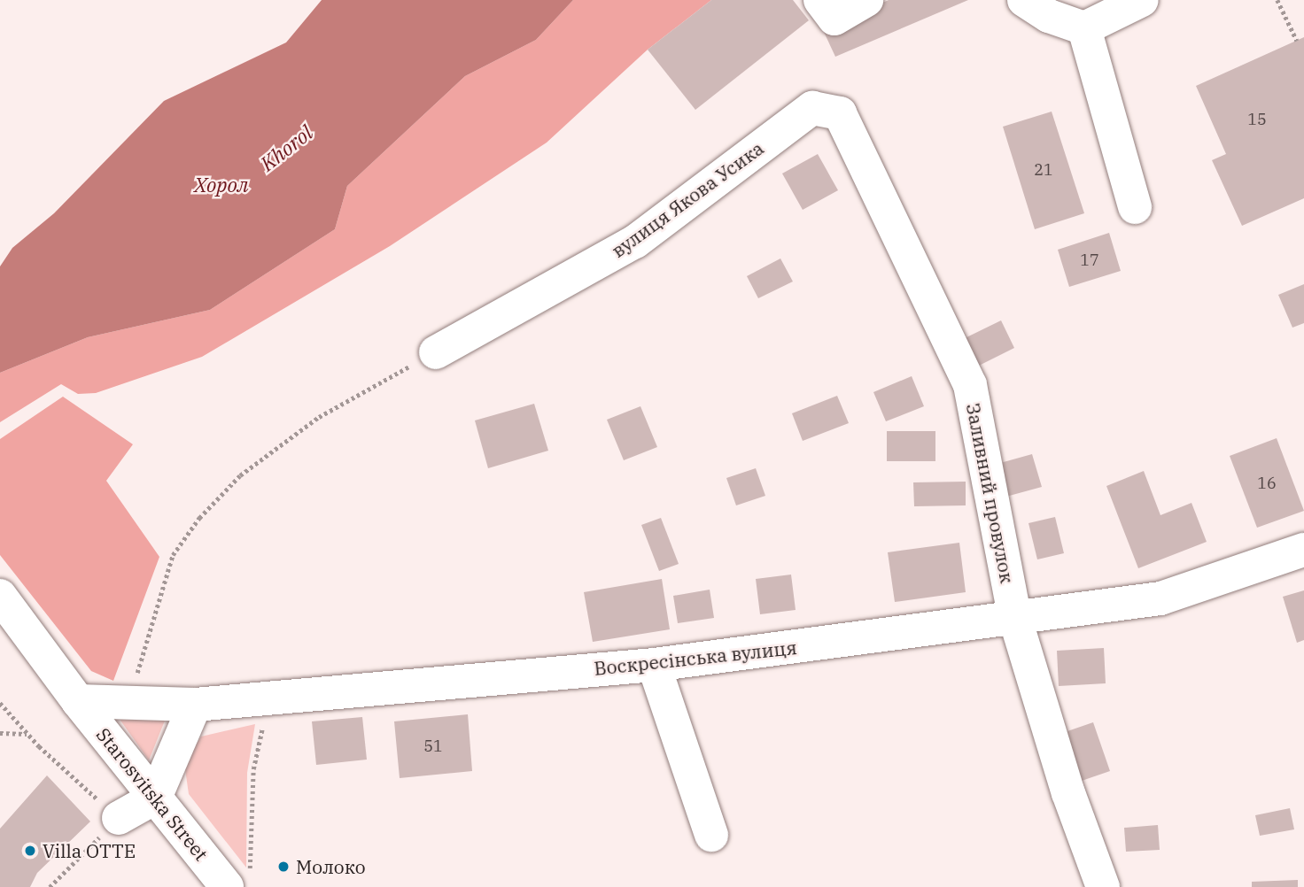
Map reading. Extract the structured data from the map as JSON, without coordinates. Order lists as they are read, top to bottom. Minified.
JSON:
{"streets":{"street":["вулиця Якова Усика","Заливний провулок","Воскресінська вулиця","Starosvitska Street"]},"crossings":[["вулиця Якова Усика","Заливний провулок"],["Заливний провулок","Воскресінська вулиця"],["Воскресінська вулиця","Starosvitska Street"]],"water":["Khorol","Хорол"],"places":["Villa OTTE","Молоко"],"house_numbers":["15","21","17","16","51"]}
